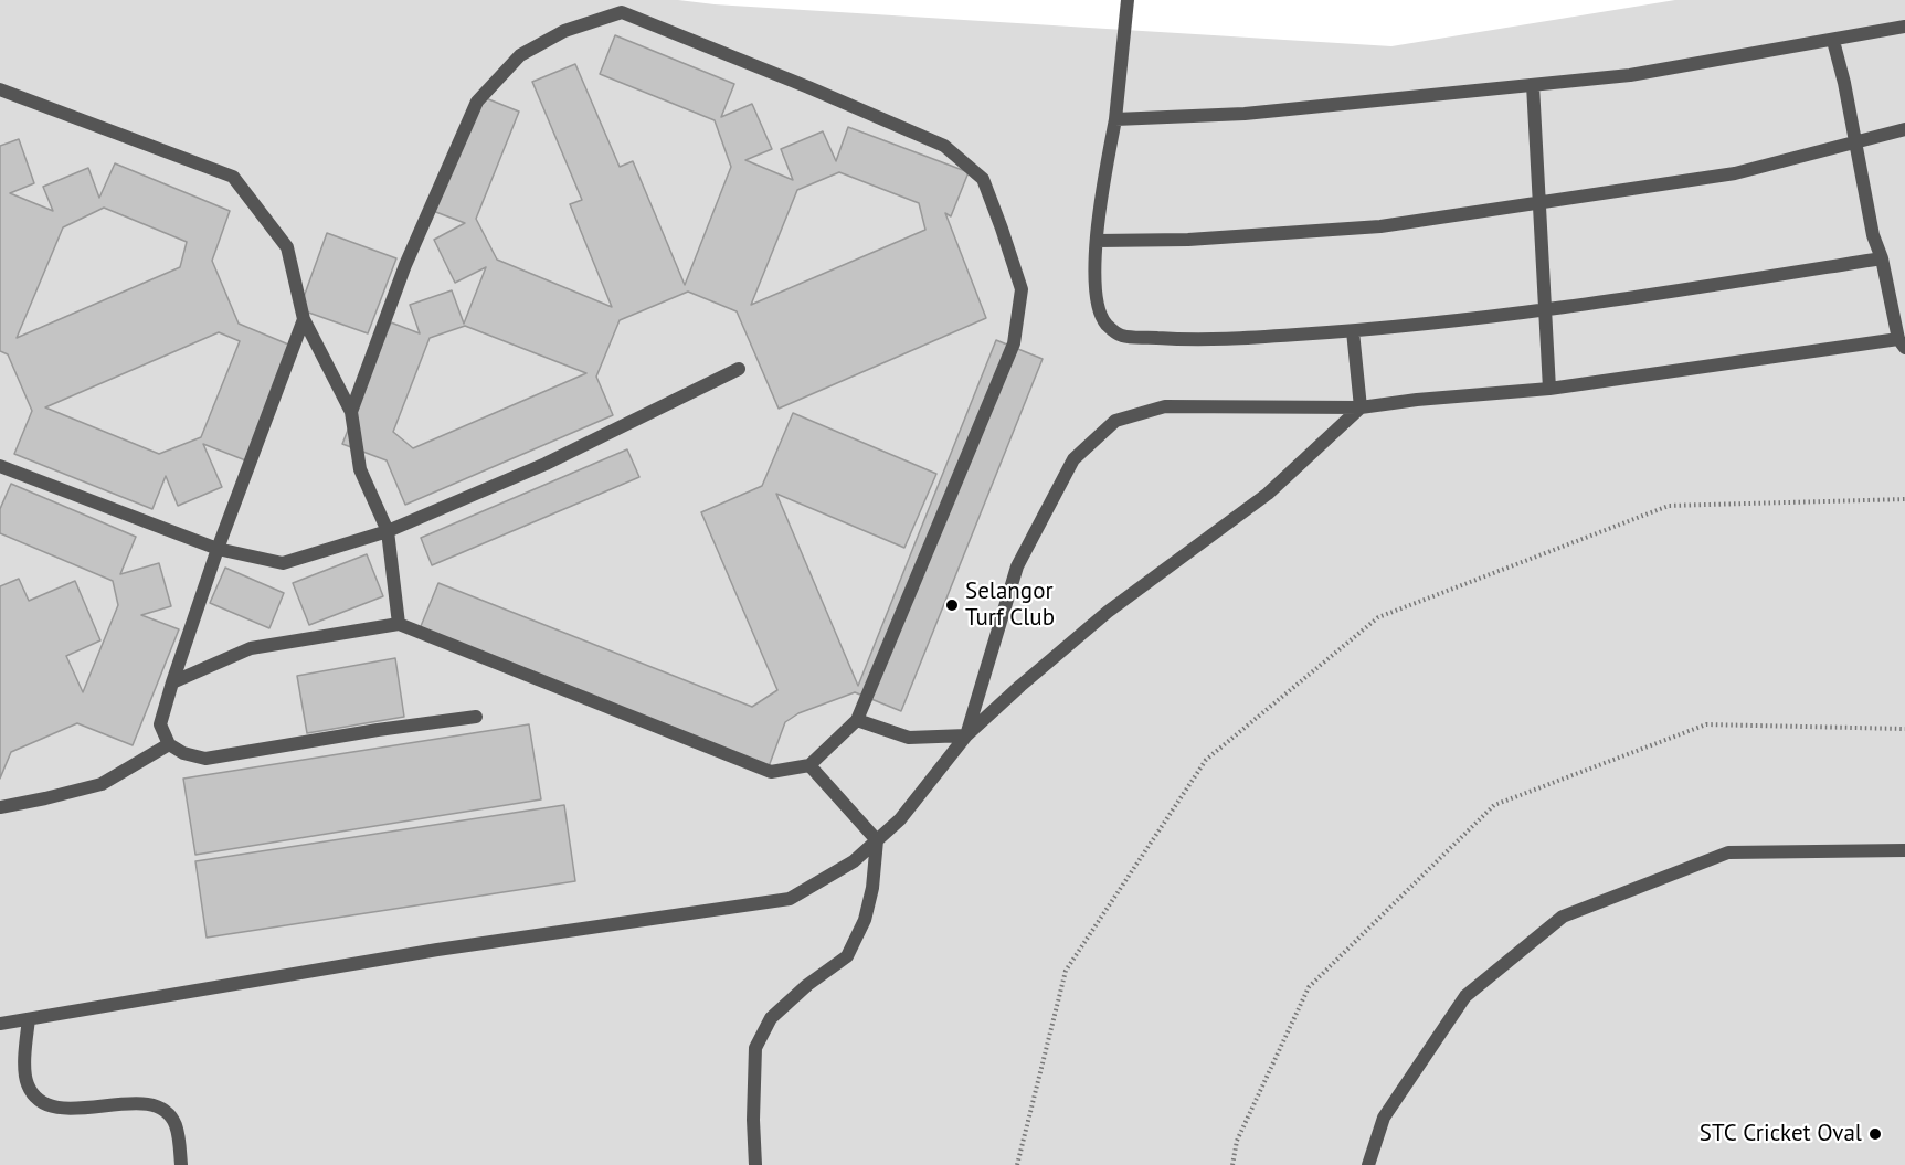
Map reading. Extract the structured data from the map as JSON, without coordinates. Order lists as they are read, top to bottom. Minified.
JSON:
{"places":["Selangor Turf Club","STC Cricket Oval"]}
